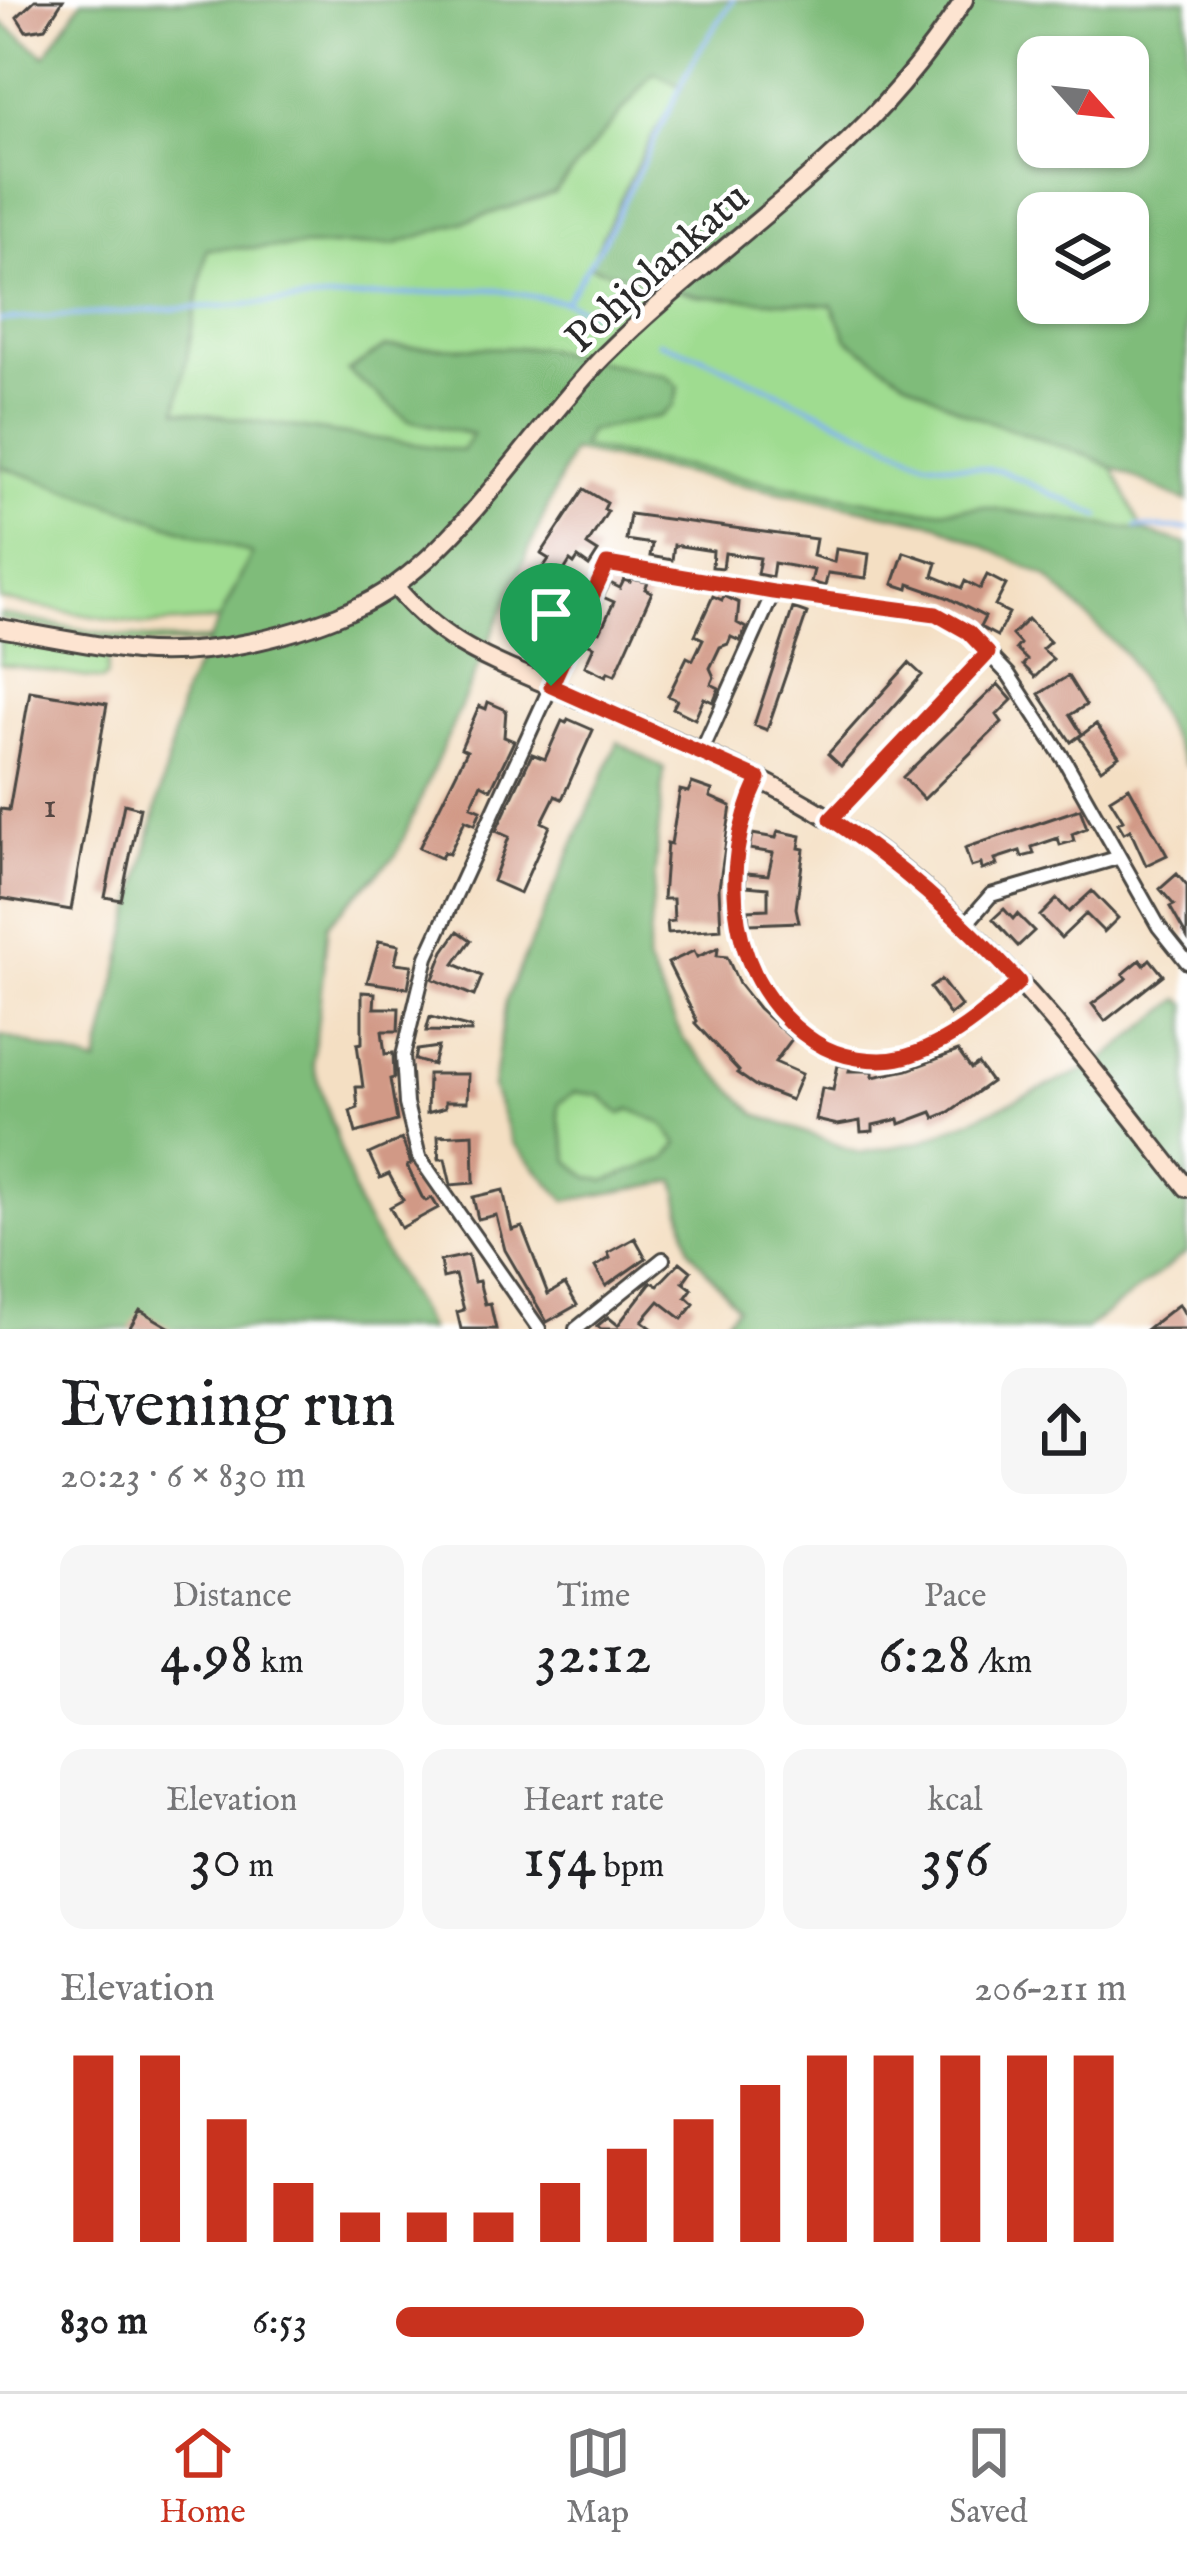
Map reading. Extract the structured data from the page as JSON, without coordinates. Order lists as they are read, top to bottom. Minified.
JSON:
{"streets":{"main road":["Pohjolankatu"]},"house_numbers":["1"],"north":"bottom right","page":{"heading":["Evening run","20:23 · 6 × 830 m"],"stats":[["Distance","4.98 km"],["Time","32:12"],["Pace","6:28 /km"],["Elevation","30 m"],["Heart rate","154 bpm"],["kcal","356"]],"chart":["Elevation","206–211 m"],"list":[{"name":"830 m","note":"6:53"}],"tabs":["Home","Map","Saved"]}}
